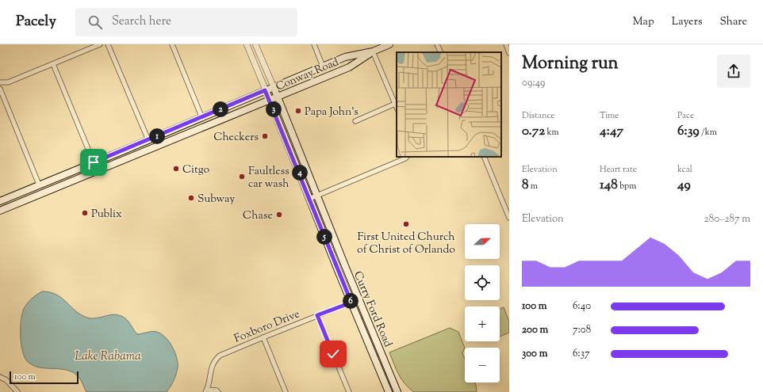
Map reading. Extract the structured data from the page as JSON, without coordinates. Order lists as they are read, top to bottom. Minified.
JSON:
{"streets":{"main road":["Conway Road","Curry Ford Road"],"street":["Foxboro Drive"]},"crossings":[["Conway Road","Curry Ford Road"],["Curry Ford Road","Foxboro Drive"]],"water":["Lake Rabama"],"places":["Papa John's","Checkers","Citgo","Faultless car wash","Subway","Publix","Chase","First United Church of Christ of Orlando"],"scale_bar":"100 m","north":"right","page":{"header":"Pacely","search":"Search here","nav":["Map","Layers","Share"],"heading":["Morning run","09:49"],"stats":[["Distance","0.72 km"],["Time","4:47"],["Pace","6:39 /km"],["Elevation","8 m"],["Heart rate","148 bpm"],["kcal","49"]],"pins":["2","3","1","4","5","6"],"chart":["Elevation","280–287 m"],"map_buttons":["+","−"],"list":[{"name":"100 m","note":"6:40"},{"name":"200 m","note":"7:08"},{"name":"300 m","note":"6:37"}],"scale":"100 m"}}
